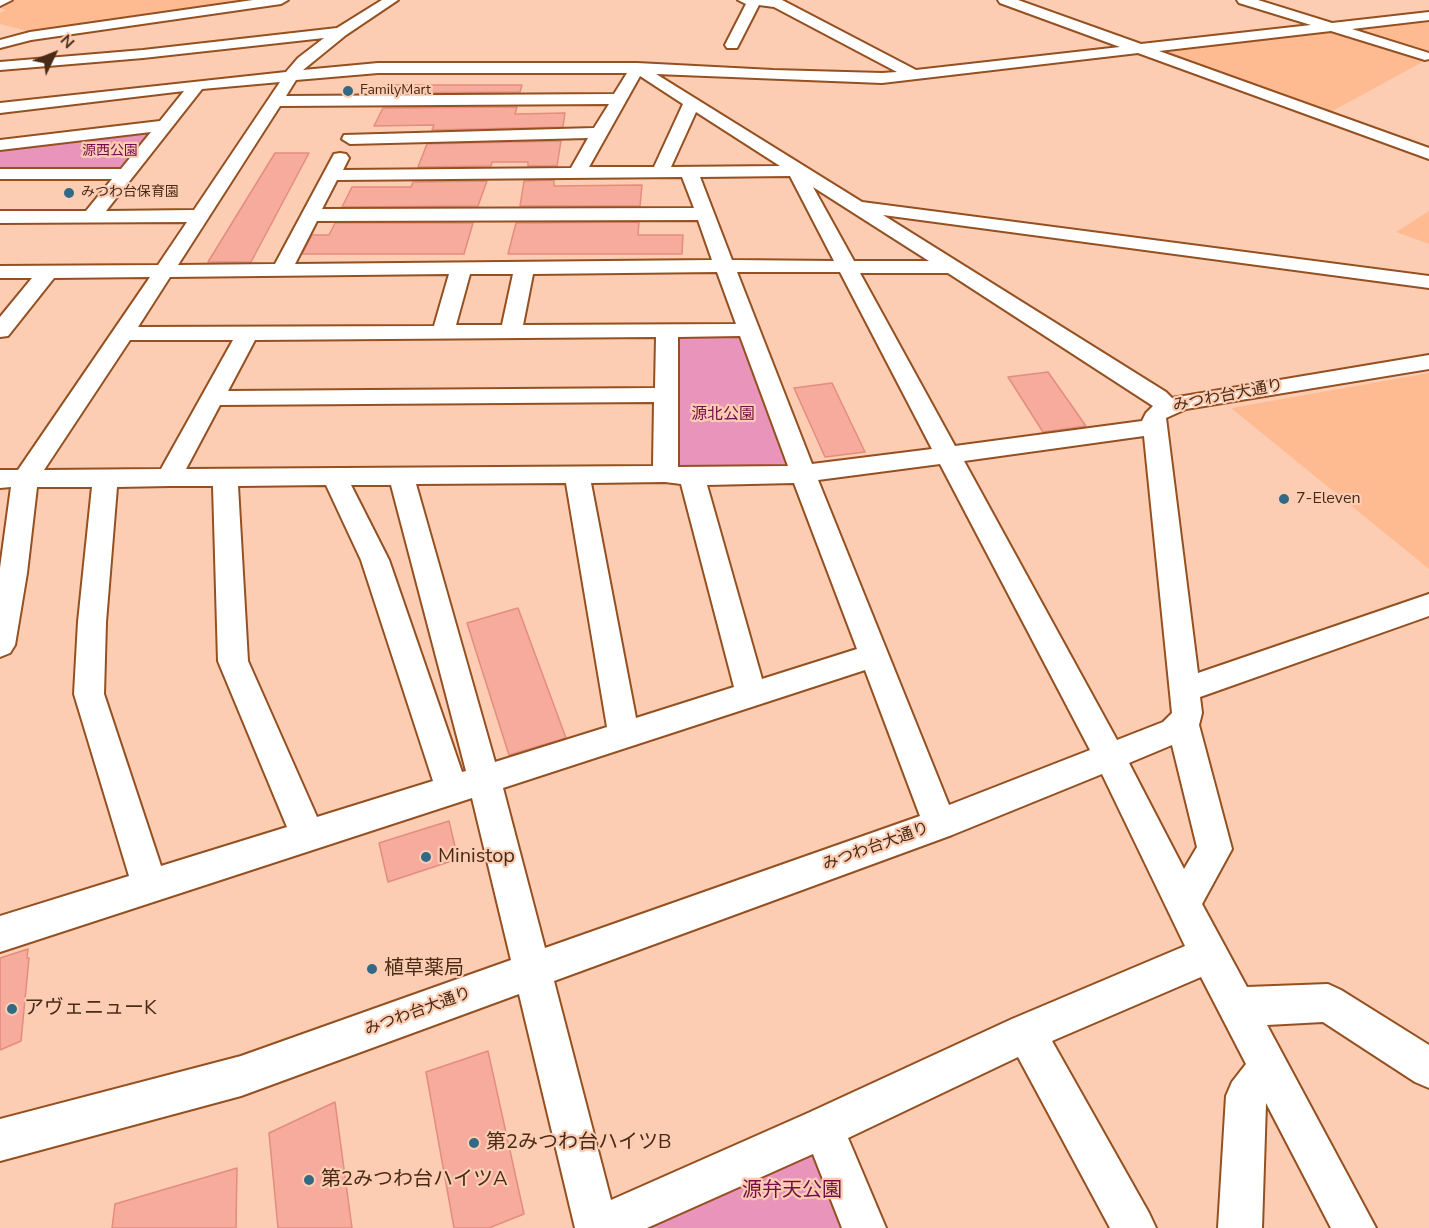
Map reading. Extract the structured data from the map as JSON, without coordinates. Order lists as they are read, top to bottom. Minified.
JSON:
{"streets":{"street":["みつわ台大通り"]},"parks":["源西公園","源北公園","源弁天公園"],"places":["FamilyMart","みつわ台保育園","7-Eleven","Ministop","植草薬局","アヴェニューK","第2みつわ台ハイツB","第2みつわ台ハイツA"],"north":"top right"}
